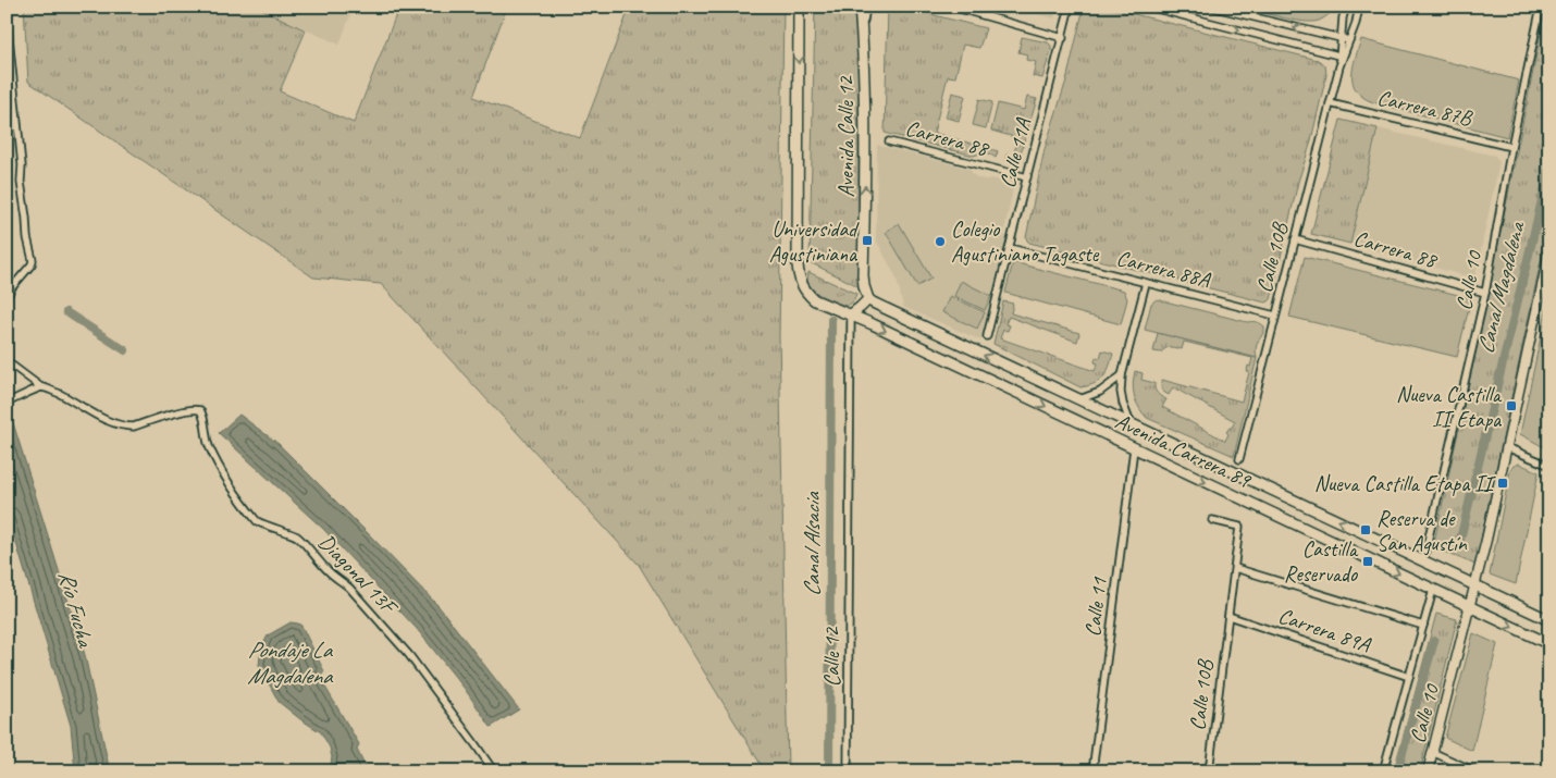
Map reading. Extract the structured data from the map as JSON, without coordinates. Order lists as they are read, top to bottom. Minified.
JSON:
{"streets":{"main road":["Avenida Calle 12","Avenida Carrera 89"],"street":["Carrera 87B","Carrera 88","Calle 11A","Calle 10B","Carrera 88A","Calle 10","Diagonal 13F","Calle 11","Carrera 89A","Calle 12"]},"crossings":[["Carrera 87B","Calle 10B"],["Carrera 87B","Calle 10"],["Avenida Calle 12","Avenida Carrera 89"],["Carrera 88","Calle 11A"],["Carrera 88","Calle 10B"],["Carrera 88","Calle 10"],["Calle 11A","Carrera 88A"],["Calle 10B","Carrera 88A"],["Calle 10B","Carrera 89A"],["Calle 10","Avenida Carrera 89"],["Calle 10","Carrera 89A"],["Avenida Carrera 89","Calle 11"],["Avenida Carrera 89","Calle 12"]],"one_way":["Avenida Calle 12"],"water":["Canal Magdalena","Canal Alsacia","Río Fucha","Pondaje La Magdalena"],"places":{"transit":["Universidad Agustiniana","Nueva Castilla II Etapa","Nueva Castilla Etapa II","Reserva de San Agustín","Castilla Reservado"],"other":["Colegio Agustiniano Tagaste"]}}
